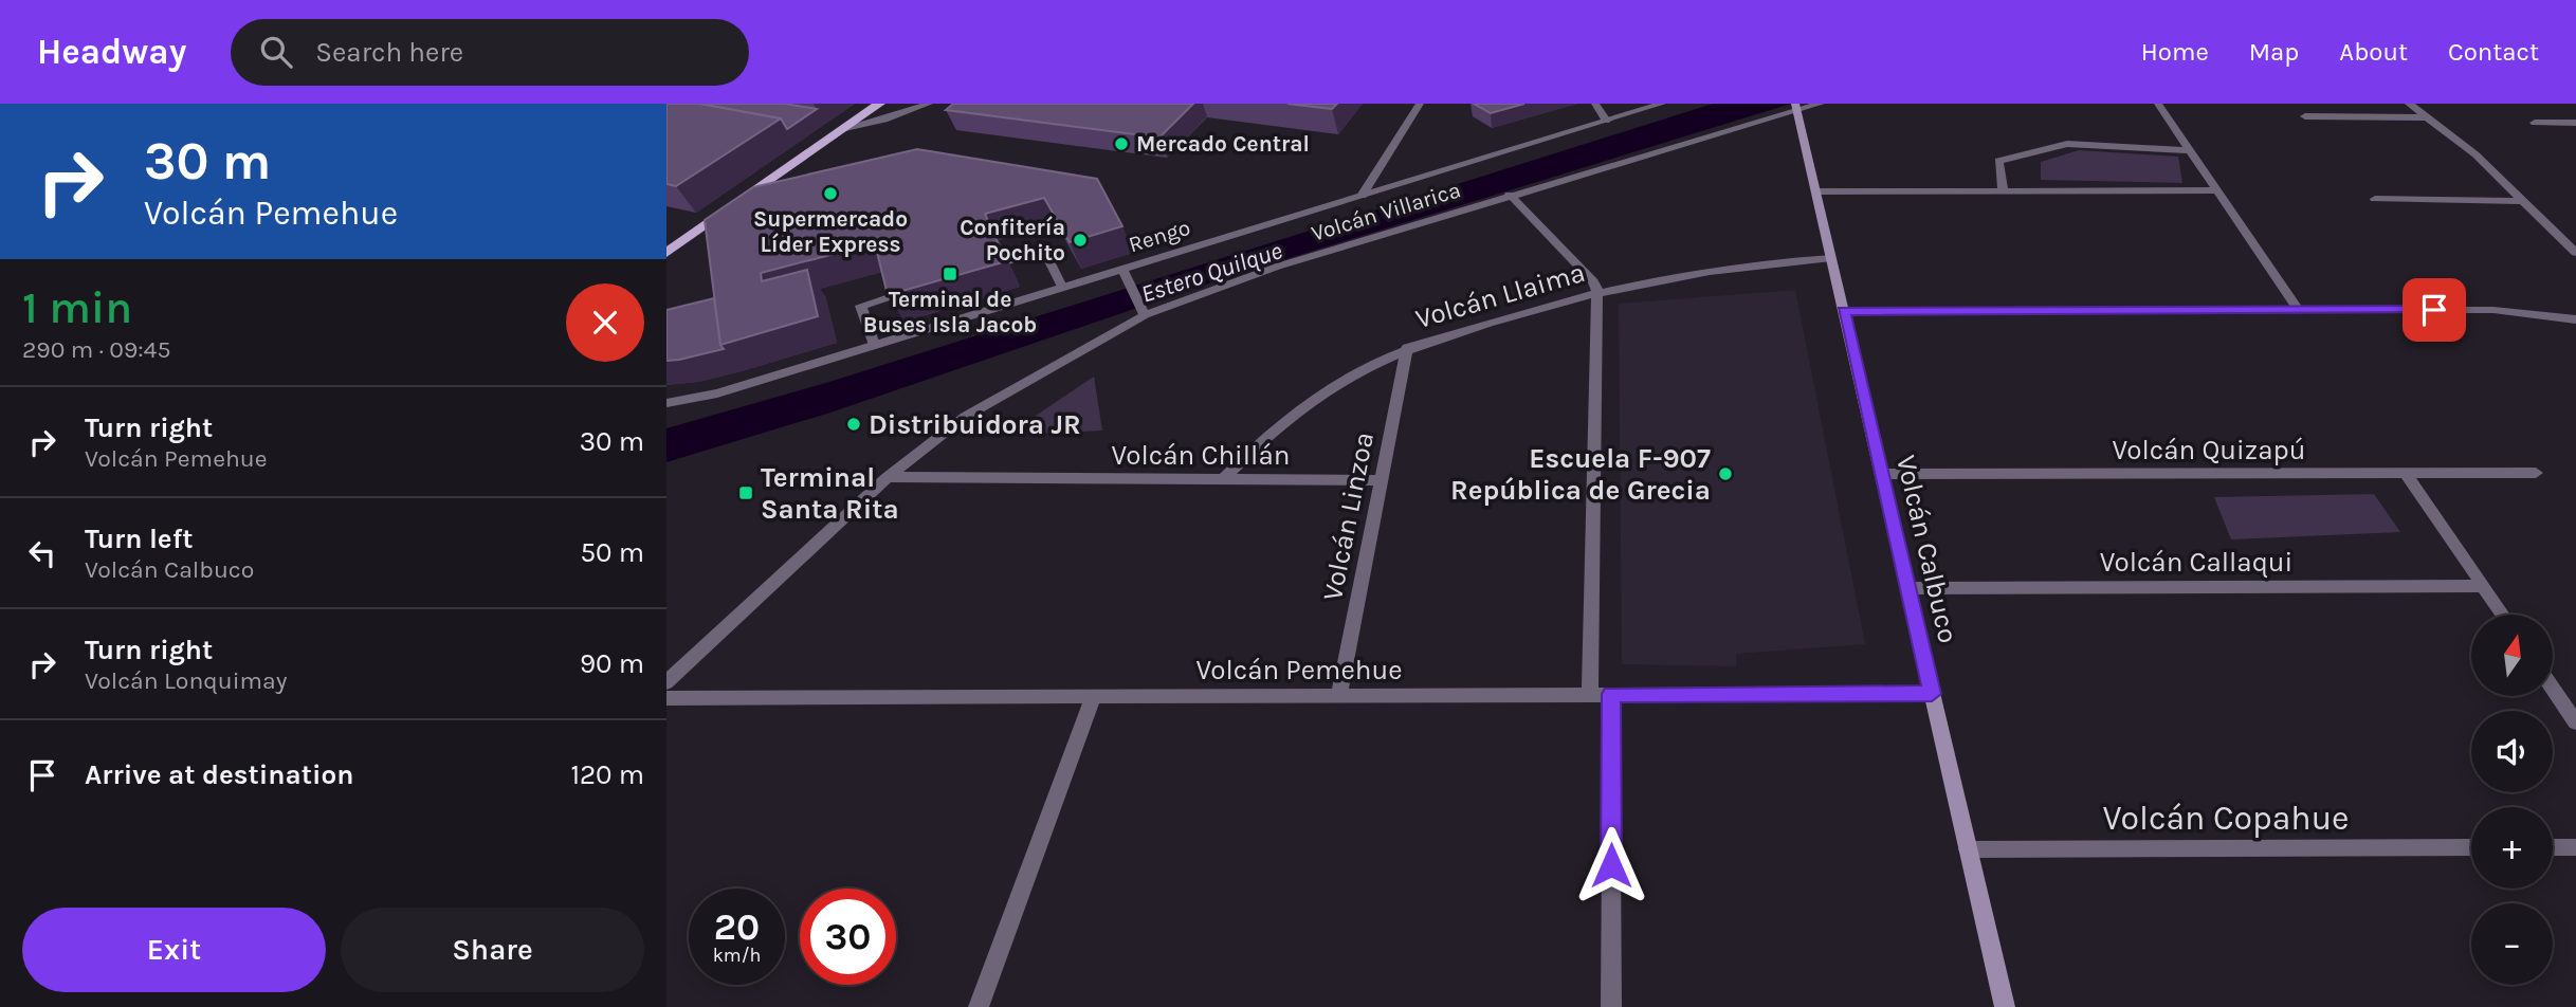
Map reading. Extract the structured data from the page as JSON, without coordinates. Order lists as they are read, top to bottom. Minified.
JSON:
{"streets":{"street":["Volcán Villarica","Rengo","Volcán Llaima","Volcán Quizapú","Volcán Chillán","Volcán Linzoa","Volcán Calbuco","Volcán Callaqui","Volcán Pemehue","Volcán Copahue"]},"crossings":[["Volcán Villarica","Volcán Chillán"],["Volcán Villarica","Volcán Calbuco"],["Volcán Llaima","Volcán Chillán"],["Volcán Llaima","Volcán Linzoa"],["Volcán Llaima","Volcán Calbuco"],["Volcán Quizapú","Volcán Calbuco"],["Volcán Chillán","Volcán Linzoa"],["Volcán Linzoa","Volcán Pemehue"],["Volcán Calbuco","Volcán Callaqui"],["Volcán Calbuco","Volcán Pemehue"],["Volcán Calbuco","Volcán Copahue"]],"water":["Estero Quilque"],"places":{"other":["Mercado Central","Supermercado Líder Express","Confitería Pochito","Distribuidora JR","Escuela F-907 República de Grecia"],"transit":["Terminal de Buses Isla Jacob","Terminal Santa Rita"]},"north":"top","page":{"header":"Headway","search":"Search here","nav":["Home","Map","About","Contact"],"turn":["30 m","Volcán Pemehue"],"heading":["1 min","290 m · 09:45"],"list":[{"name":"Turn right","note":"Volcán Pemehue","value":"30 m"},{"name":"Turn left","note":"Volcán Calbuco","value":"50 m"},{"name":"Turn right","note":"Volcán Lonquimay","value":"90 m"},{"name":"Arrive at destination","value":"120 m"}],"map_buttons":["+","−"],"speed":"20 km/h","limit":"30","buttons":["Exit","Share"]}}
